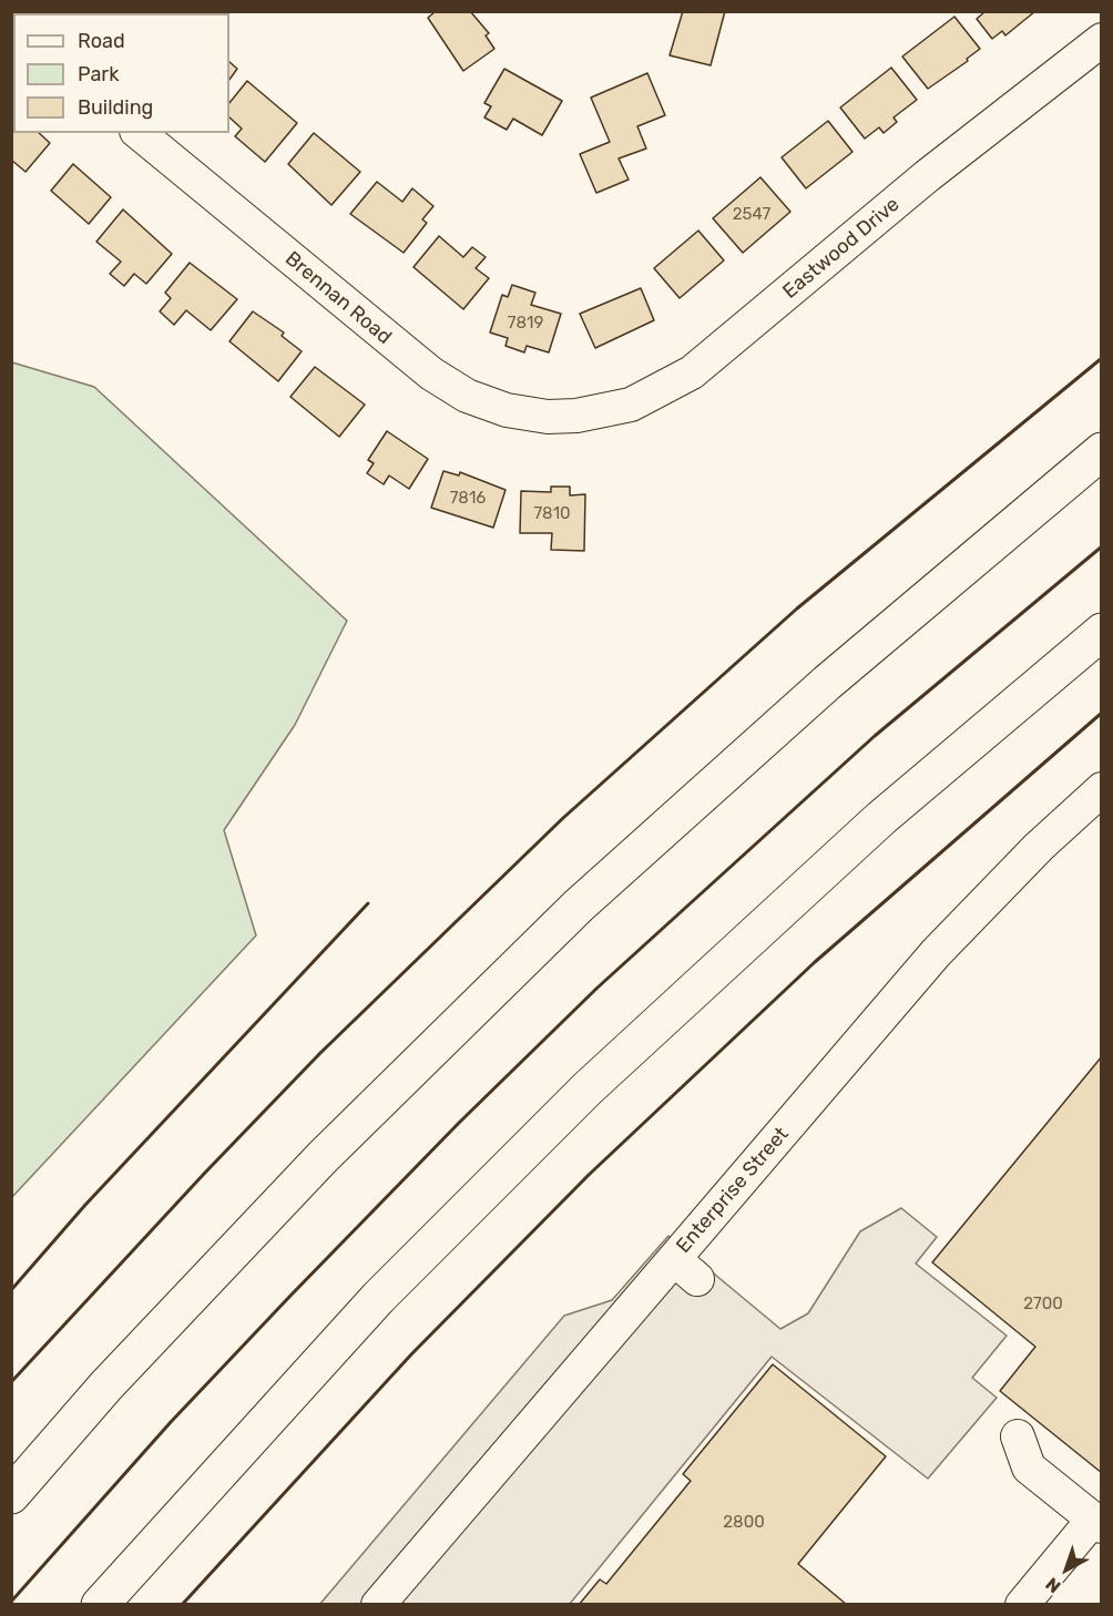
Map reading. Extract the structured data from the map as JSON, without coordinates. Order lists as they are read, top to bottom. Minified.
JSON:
{"streets":{"street":["Eastwood Drive","Brennan Road","Enterprise Street"]},"crossings":[["Eastwood Drive","Brennan Road"]],"house_numbers":["2547","7819","7816","7810","2700","2800"],"legend":["Road","Park","Building"],"north":"bottom left"}
